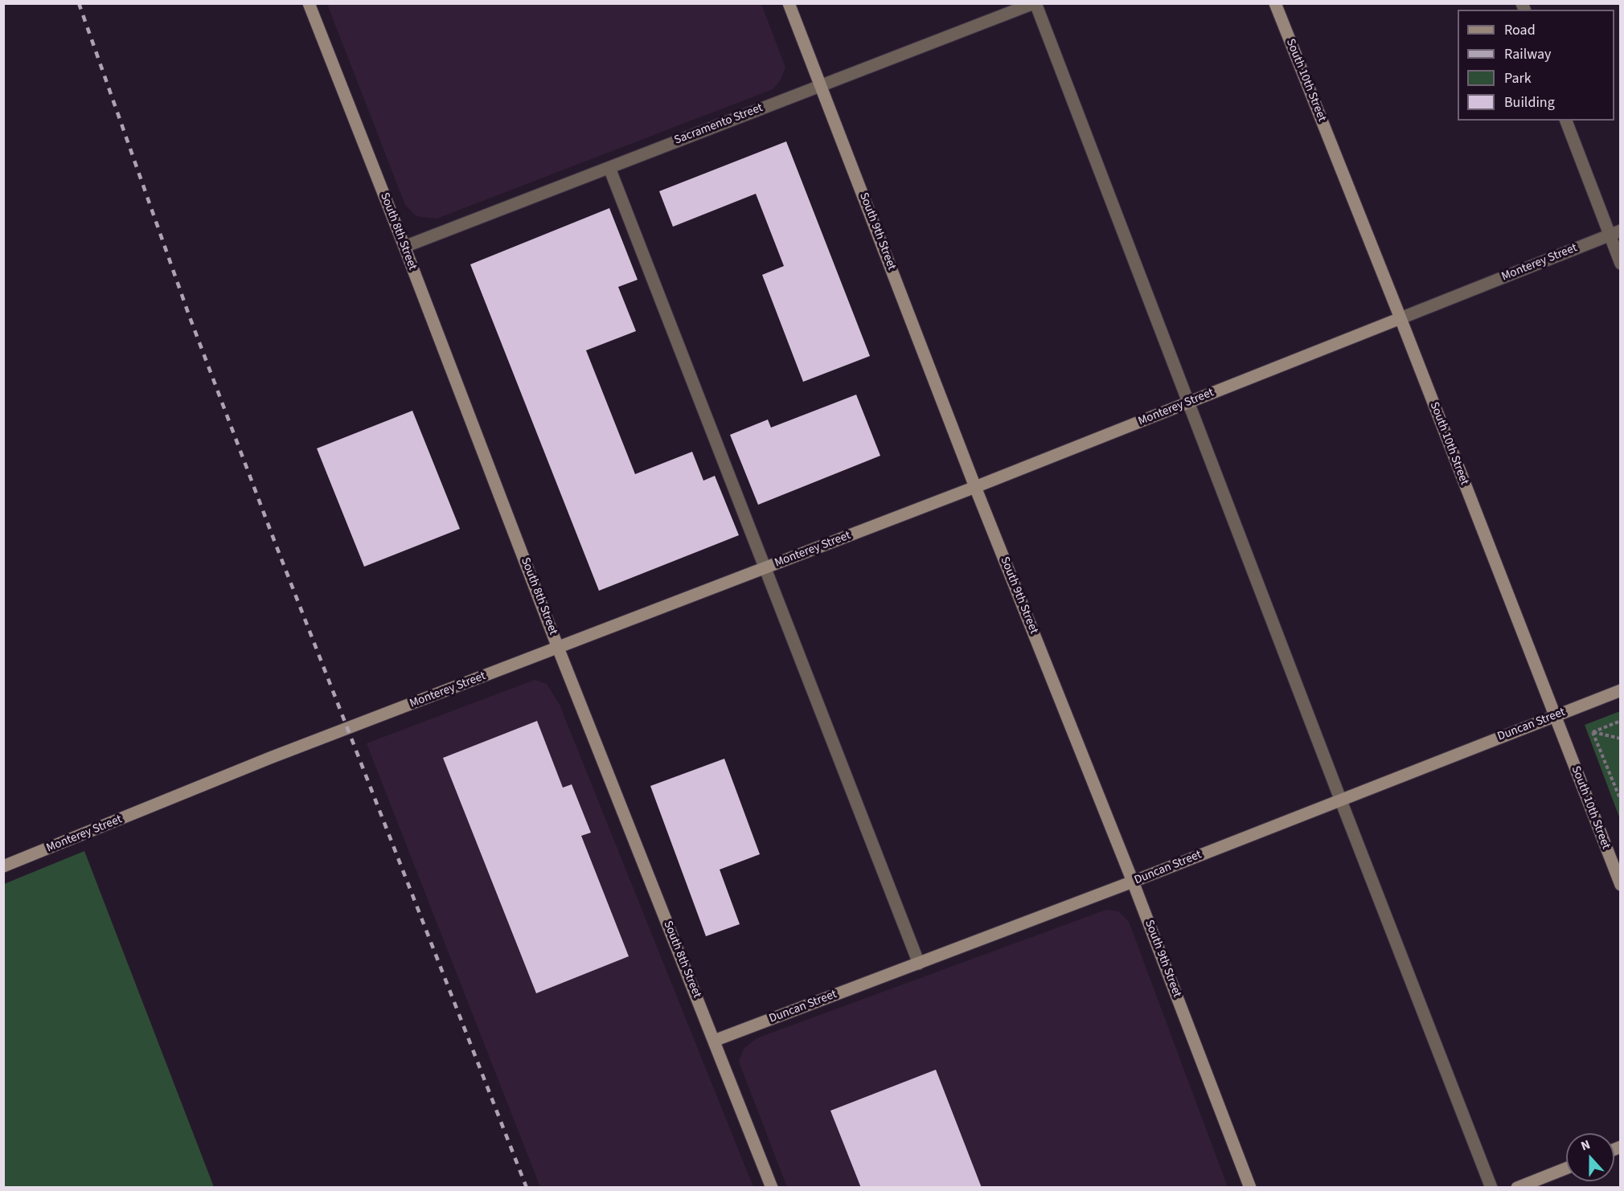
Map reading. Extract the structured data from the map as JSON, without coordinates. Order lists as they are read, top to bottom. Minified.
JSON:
{"streets":{"street":["South 10th Street","Sacramento Street","South 8th Street","South 9th Street","Monterey Street","Duncan Street"]},"crossings":[["South 10th Street","Monterey Street"],["South 10th Street","Duncan Street"],["Sacramento Street","South 8th Street"],["Sacramento Street","South 9th Street"],["South 8th Street","Monterey Street"],["South 8th Street","Duncan Street"],["South 9th Street","Monterey Street"],["South 9th Street","Duncan Street"]],"legend":["Road","Railway","Park","Building"],"north":"top"}
